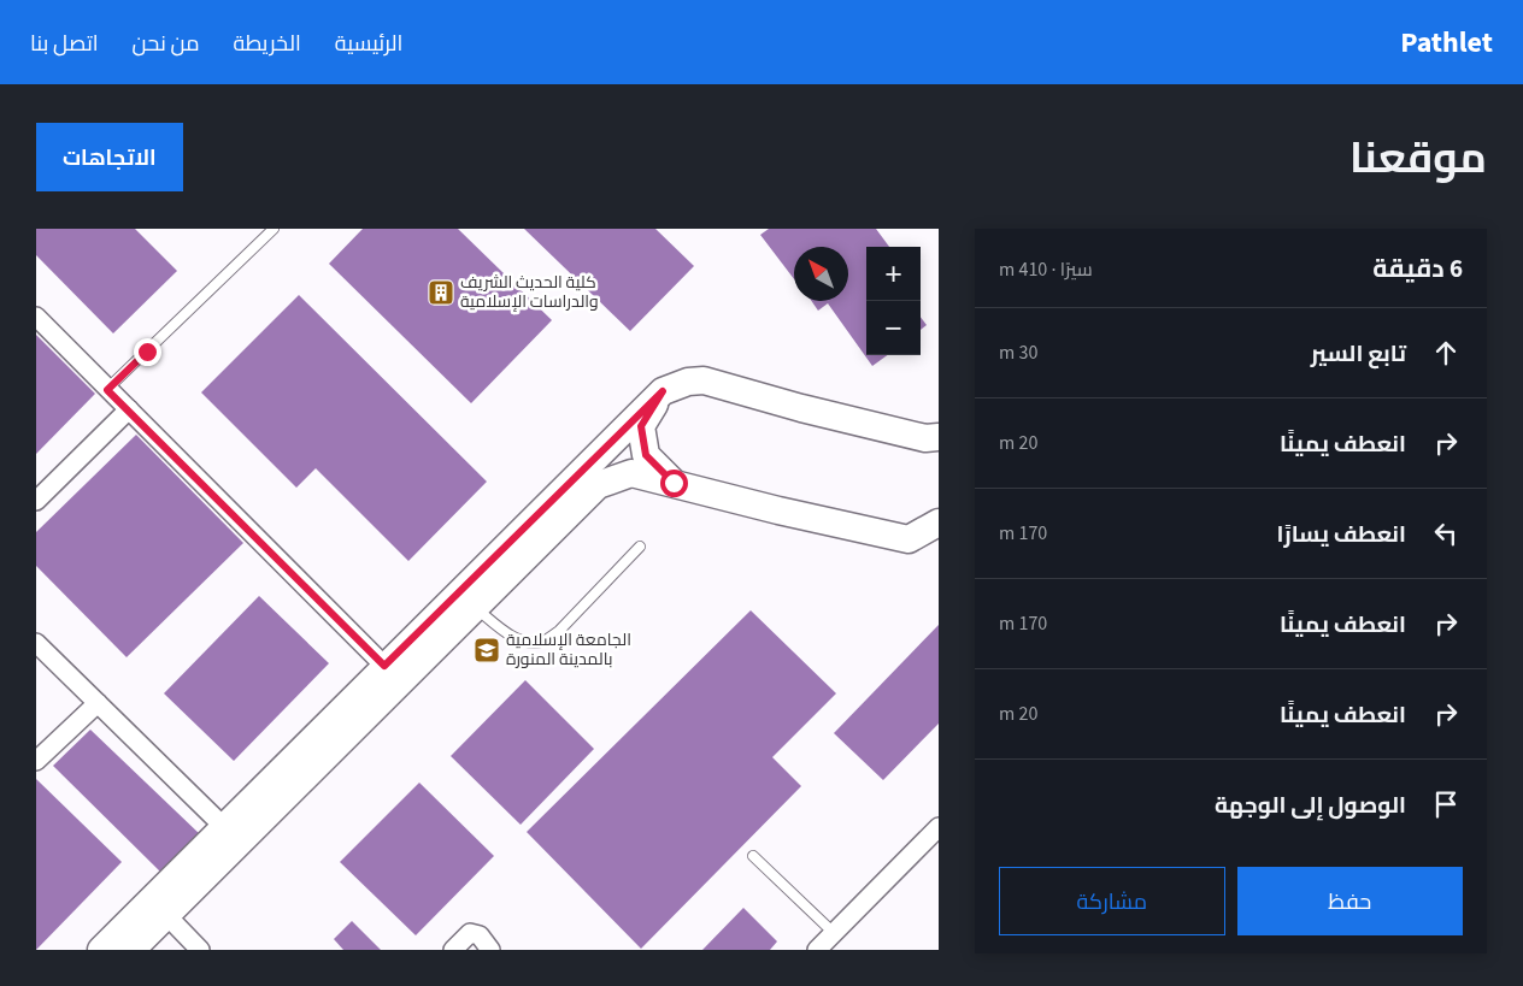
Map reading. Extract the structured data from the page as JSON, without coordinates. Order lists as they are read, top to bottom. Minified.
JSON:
{"places":{"building":["كلية الحديث الشريف والدراسات الإسلامية"],"school or university":["الجامعة الإسلامية بالمدينة المنورة"]},"north":"top left","page":{"header":"Pathlet","nav":["الرئيسية","الخريطة","من نحن","اتصل بنا"],"title":"موقعنا","buttons":["الاتجاهات",["حفظ","مشاركة"]],"heading":["6 دقيقة","سيرًا · 410 m"],"map_buttons":["+","−"],"list":[["تابع السير","30 m"],["انعطف يمينًا","20 m"],["انعطف يسارًا","170 m"],["انعطف يمينًا","170 m"],["انعطف يمينًا","20 m"],"الوصول إلى الوجهة"]}}
